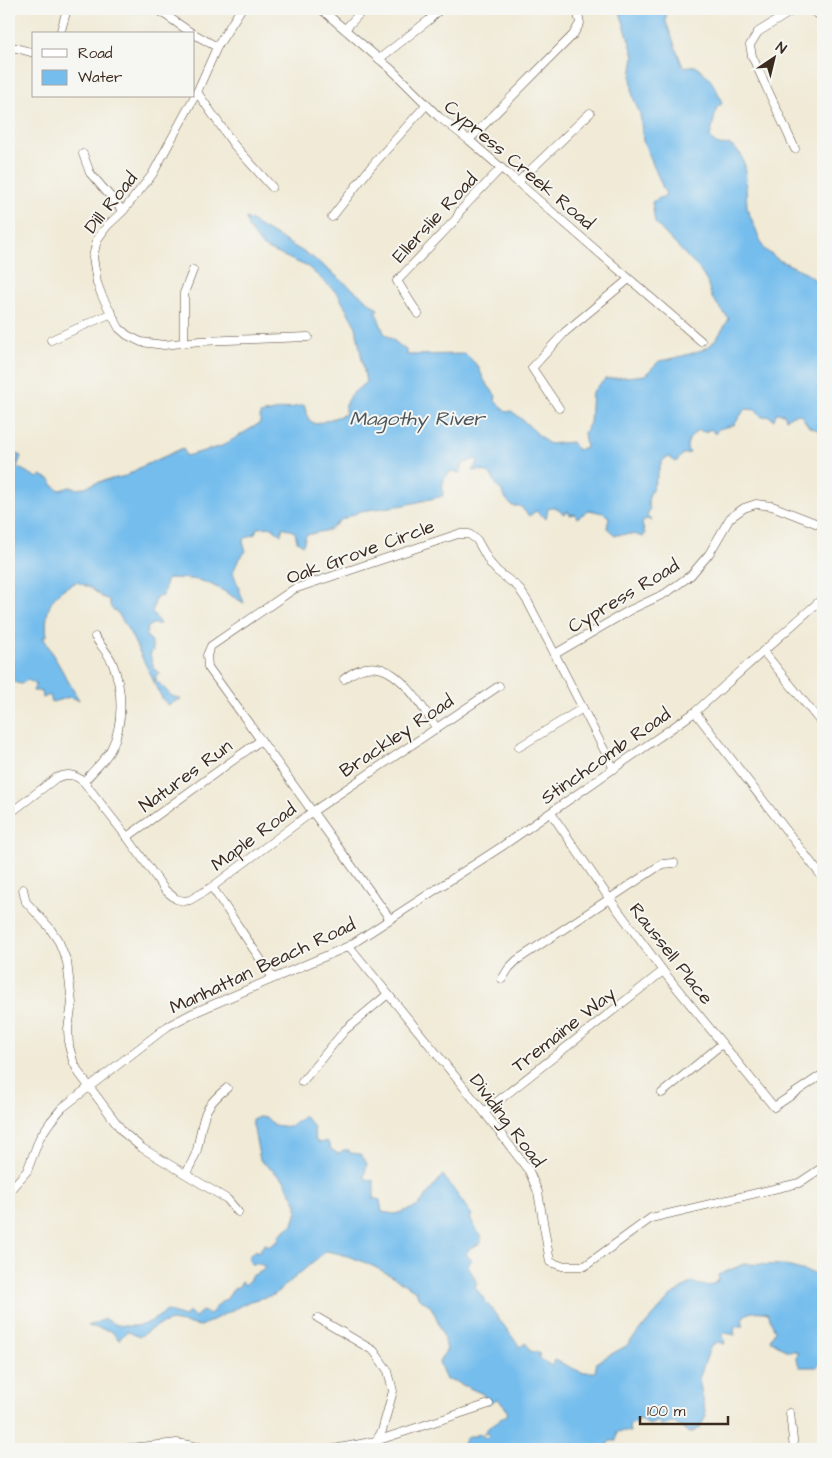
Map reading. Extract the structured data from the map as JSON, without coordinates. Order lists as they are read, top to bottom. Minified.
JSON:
{"streets":{"street":["Cypress Creek Road","Dill Road","Ellerslie Road","Oak Grove Circle","Cypress Road","Brackley Road","Stinchcomb Road","Natures Run","Maple Road","Raussell Place","Manhattan Beach Road","Tremaine Way","Dividing Road"]},"crossings":[["Cypress Creek Road","Ellerslie Road"],["Oak Grove Circle","Cypress Road"],["Oak Grove Circle","Brackley Road"],["Oak Grove Circle","Stinchcomb Road"],["Oak Grove Circle","Natures Run"],["Oak Grove Circle","Maple Road"],["Oak Grove Circle","Manhattan Beach Road"],["Brackley Road","Maple Road"],["Stinchcomb Road","Raussell Place"],["Stinchcomb Road","Manhattan Beach Road"],["Natures Run","Maple Road"],["Raussell Place","Tremaine Way"],["Manhattan Beach Road","Dividing Road"],["Tremaine Way","Dividing Road"]],"water":["Magothy River"],"legend":["Road","Water"],"scale_bar":"100 m","north":"top right"}
